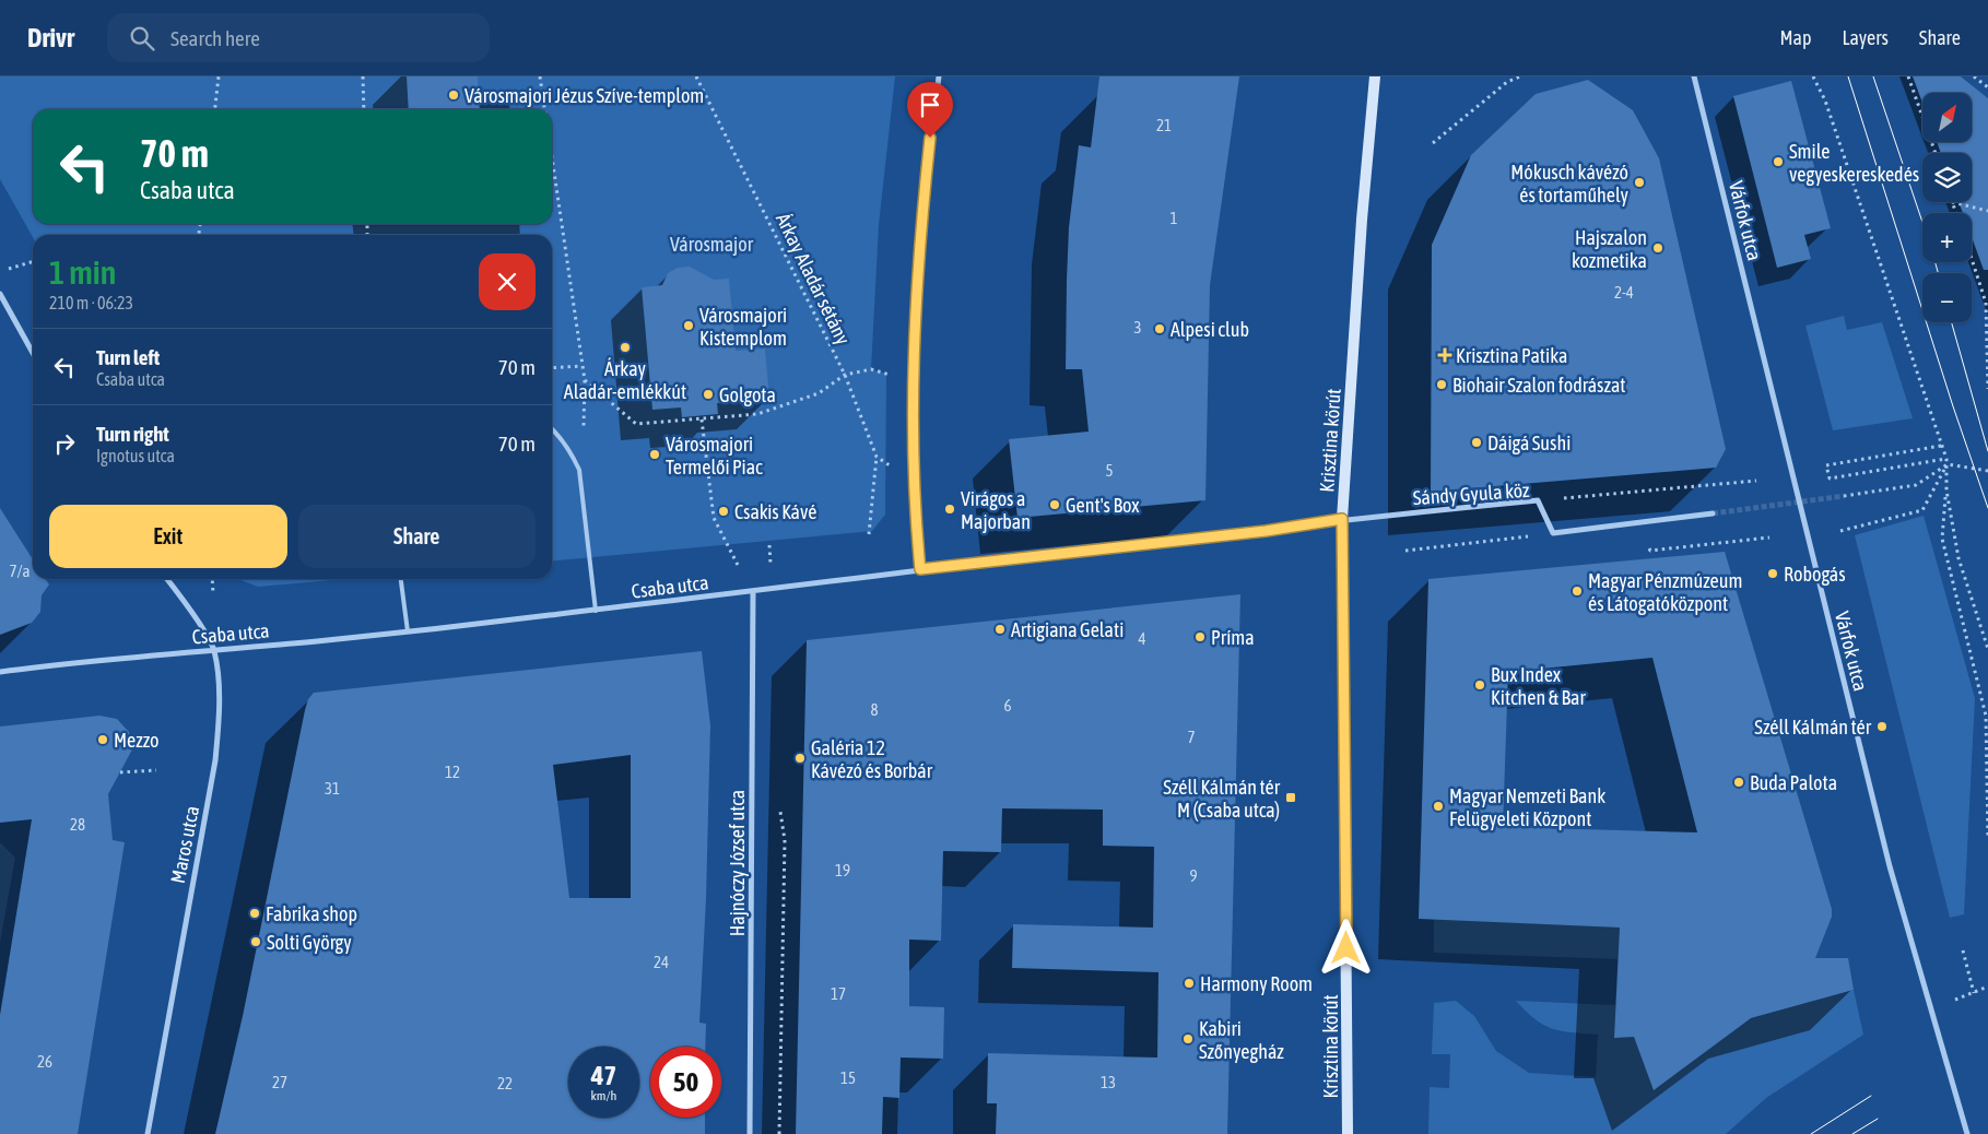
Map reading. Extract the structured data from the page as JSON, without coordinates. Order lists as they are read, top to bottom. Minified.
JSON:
{"streets":{"main road":["Krisztina körút"],"street":["Várfok utca","Sándy Gyula köz","Csaba utca","Maros utca","Hajnóczy József utca"],"path":["Árkay Aladár sétány"]},"crossings":[["Krisztina körút","Sándy Gyula köz"],["Krisztina körút","Csaba utca"],["Sándy Gyula köz","Csaba utca"],["Csaba utca","Maros utca"],["Csaba utca","Hajnóczy József utca"]],"parks":["Városmajor"],"places":{"other":["Városmajori Jézus Szíve-templom","Smile vegyeskereskedés","Mókusch kávézó és tortaműhely","Hajszalon kozmetika","Városmajori Kistemplom","Alpesi club","Árkay Aladár-emlékkút","Biohair Szalon fodrászat","Golgota","Dáigá Sushi","Városmajori Termelői Piac","Gent's Box","Virágos a Majorban","Csakis Kávé","Robogás","Magyar Pénzmúzeum és Látogatóközpont","Artigiana Gelati","Príma","Bux Index Kitchen & Bar","Széll Kálmán tér","Mezzo","Galéria 12 Kávézó és Borbár","Buda Palota","Magyar Nemzeti Bank Felügyeleti Központ","Fabrika shop","Solti György","Harmony Room","Kabiri Szőnyegház"],"health":["Krisztina Patika"],"transit":["Széll Kálmán tér M (Csaba utca)"]},"house_numbers":["21","1","2-4","3","5","7/a","4","6","8","7","12","31","28","19","9","24","17","26","15","27","13","22"],"north":"top right","page":{"header":"Drivr","search":"Search here","nav":["Map","Layers","Share"],"map_buttons":["+","−"],"turn":["70 m","Csaba utca"],"heading":["1 min","210 m · 06:23"],"list":[{"name":"Turn left","note":"Csaba utca","value":"70 m"},{"name":"Turn right","note":"Ignotus utca","value":"70 m"}],"buttons":["Exit","Share"],"speed":"47 km/h","limit":"50"}}
